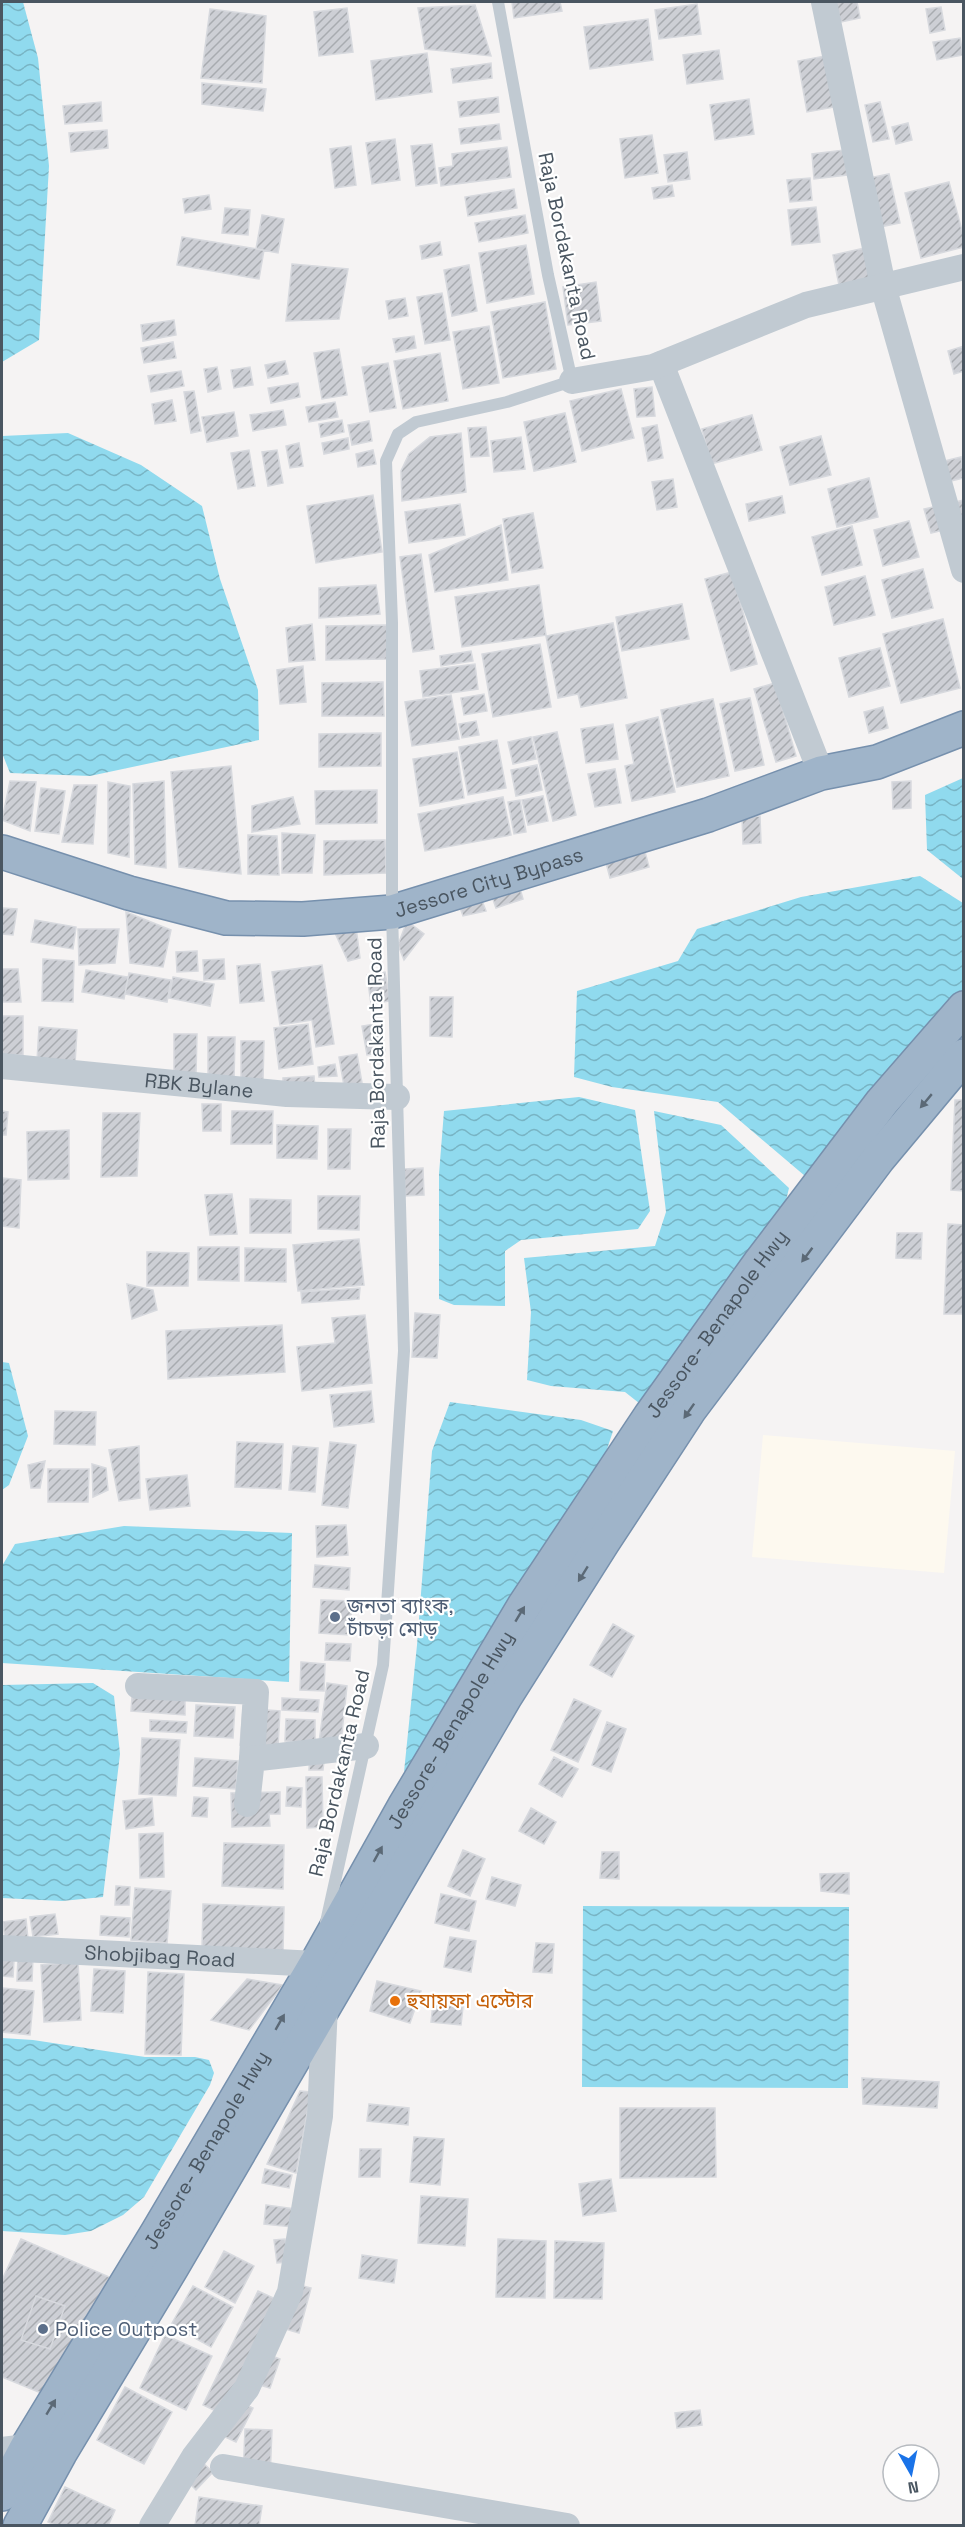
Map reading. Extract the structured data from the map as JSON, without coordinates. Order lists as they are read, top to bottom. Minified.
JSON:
{"streets":{"highway":["Jessore City Bypass","Jessore- Benapole Hwy"],"street":["RBK Bylane","Shobjibag Road"],"lane":["Raja Bordakanta Road"]},"crossings":[["Raja Bordakanta Road","Jessore City Bypass"],["Raja Bordakanta Road","RBK Bylane"],["Raja Bordakanta Road","Jessore- Benapole Hwy"],["Raja Bordakanta Road","Shobjibag Road"],["Jessore- Benapole Hwy","Shobjibag Road"]],"places":["জনতা ব্যাংক, চাঁচড়া মোড়","হুযায়ফা এস্টোর","Police Outpost"],"north":"bottom"}
